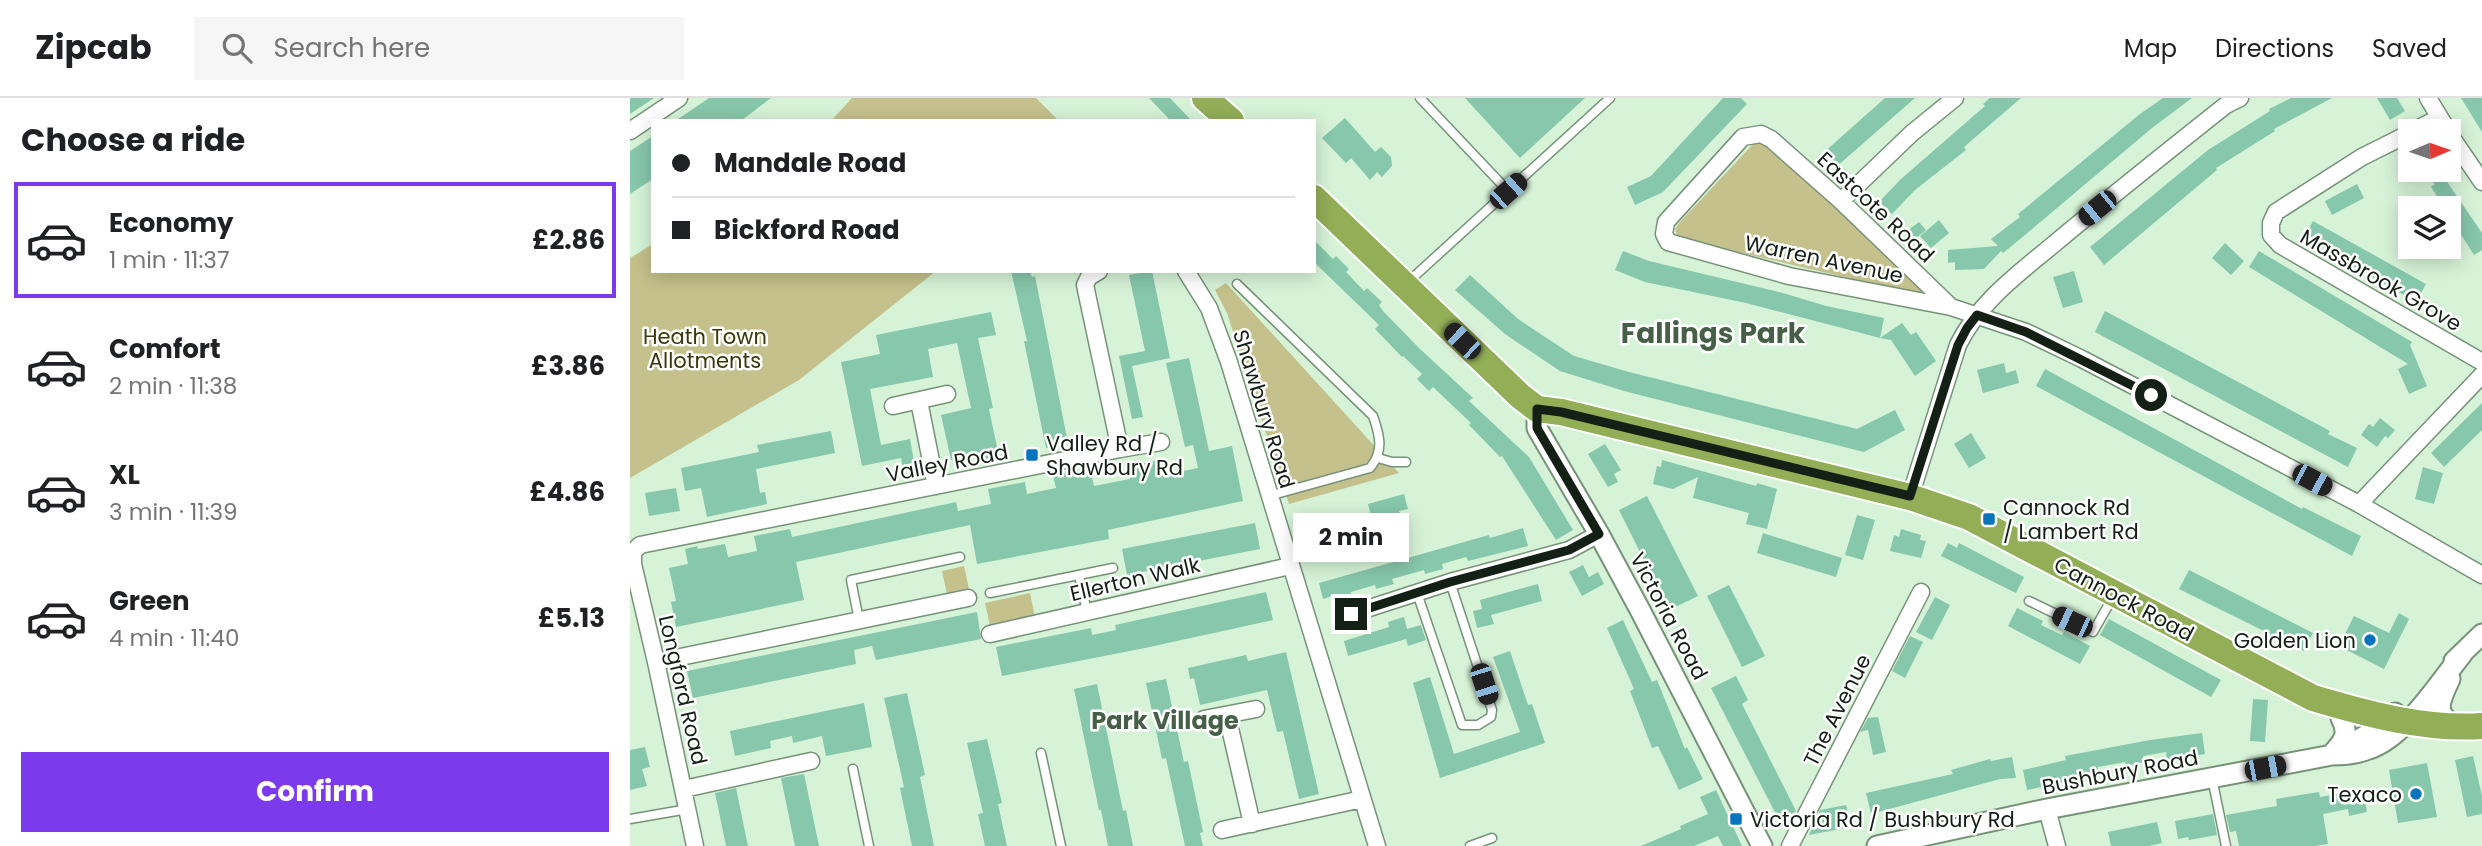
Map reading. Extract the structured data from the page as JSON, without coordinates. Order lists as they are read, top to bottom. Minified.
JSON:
{"streets":{"highway":["Cannock Road"],"street":["Eastcote Road","Warren Avenue","Massbrook Grove","Shawbury Road","Valley Road","Ellerton Walk","Victoria Road","Longford Road","The Avenue","Bushbury Road"]},"crossings":[["Eastcote Road","Warren Avenue"],["Shawbury Road","Ellerton Walk"],["Valley Road","Longford Road"],["Cannock Road","Victoria Road"],["Cannock Road","Bushbury Road"]],"districts":["Fallings Park","Park Village"],"parks":["Heath Town Allotments"],"places":{"transit":["Valley Rd / Shawbury Rd","Cannock Rd / Lambert Rd","Victoria Rd / Bushbury Rd"],"other":["Golden Lion","Texaco"]},"north":"right","page":{"header":"Zipcab","search":"Search here","nav":["Map","Directions","Saved"],"heading":"Choose a ride","banner":["Mandale Road","Bickford Road"],"list":[{"name":"Economy","note":"1 min · 11:37","value":"£2.86"},{"name":"Comfort","note":"2 min · 11:38","value":"£3.86"},{"name":"XL","note":"3 min · 11:39","value":"£4.86"},{"name":"Green","note":"4 min · 11:40","value":"£5.13"}],"bubble":"2 min","buttons":"Confirm"}}
